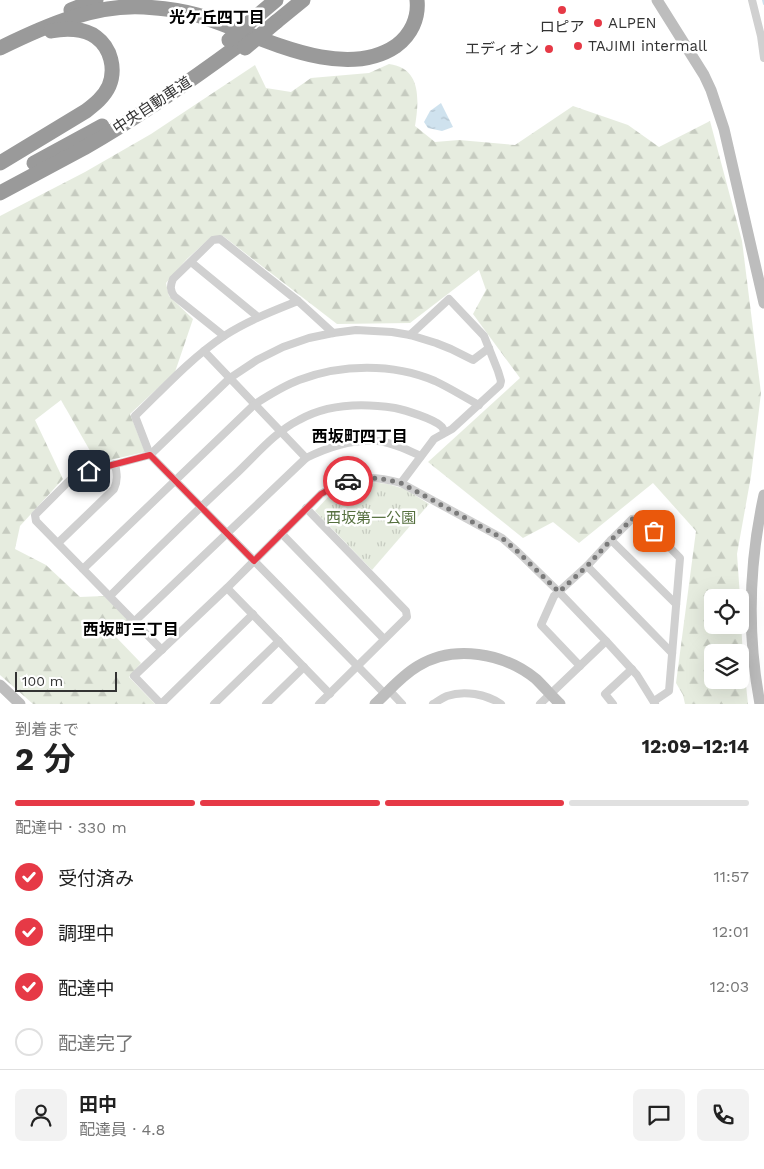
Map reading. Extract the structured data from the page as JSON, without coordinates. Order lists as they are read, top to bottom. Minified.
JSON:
{"streets":{"highway":["中央自動車道"]},"districts":["光ケ丘四丁目","西坂町四丁目","西坂町三丁目"],"parks":["西坂第一公園"],"places":["ロピア","ALPEN","TAJIMI intermall","エディオン"],"scale_bar":"100 m","page":{"scale":"100 m","heading":["2 分","到着まで","12:09–12:14"],"panel":["田中","配達員 · 4.8"],"bar":"配達中 · 330 m","list":[["受付済み","11:57"],["調理中","12:01"],["配達中","12:03"],"配達完了"]}}
